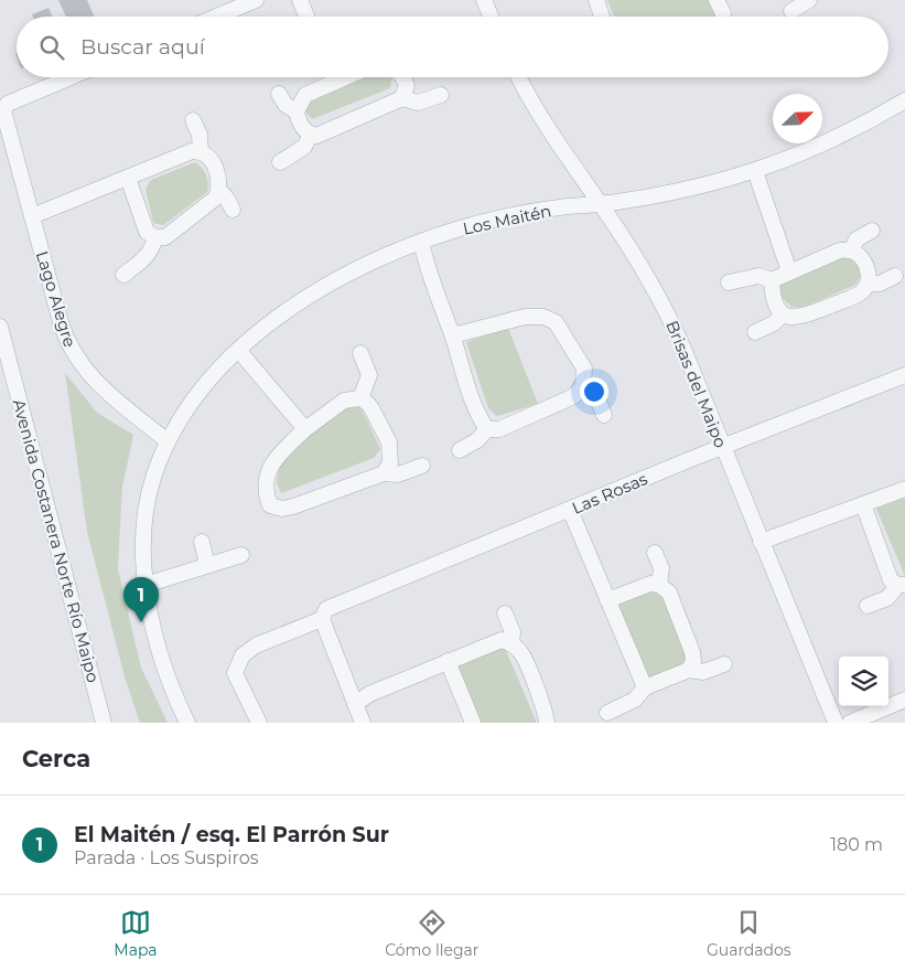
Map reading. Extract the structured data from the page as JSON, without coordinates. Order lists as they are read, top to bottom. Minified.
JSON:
{"streets":{"street":["Los Maitén","Lago Alegre","Brisas del Maipo","Las Rosas","Avenida Costanera Norte Río Maipo"]},"crossings":[["Los Maitén","Lago Alegre"],["Los Maitén","Brisas del Maipo"],["Brisas del Maipo","Las Rosas"]],"north":"top right","page":{"search":"Buscar aquí","pins":"1","heading":"Cerca","list":[{"mark":"1","name":"El Maitén / esq. El Parrón Sur","note":"Parada · Los Suspiros","value":"180 m"}],"nav":["Mapa","Cómo llegar","Guardados"]}}
